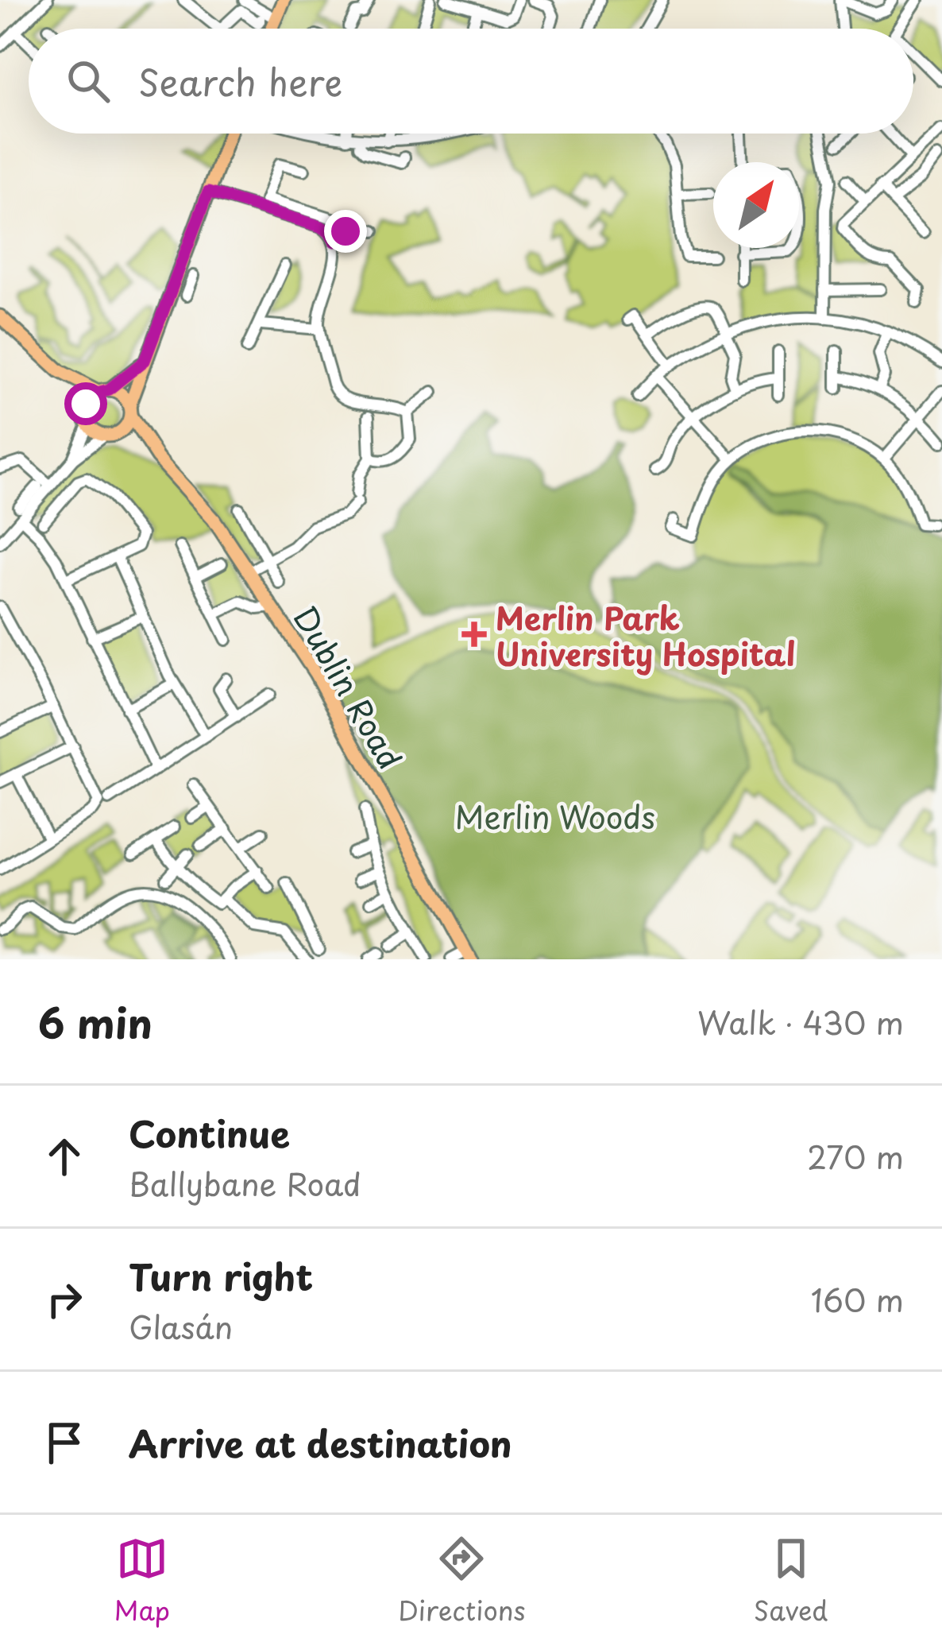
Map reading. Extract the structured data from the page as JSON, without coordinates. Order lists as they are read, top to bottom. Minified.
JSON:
{"streets":{"main road":["Dublin Road"]},"parks":["Merlin Woods"],"places":{"health":["Merlin Park University Hospital"]},"north":"top right","page":{"search":"Search here","heading":["6 min","Walk · 430 m"],"list":[["Continue","Ballybane Road","270 m"],["Turn right","Glasán","160 m"],"Arrive at destination"],"nav":["Map","Directions","Saved"]}}
